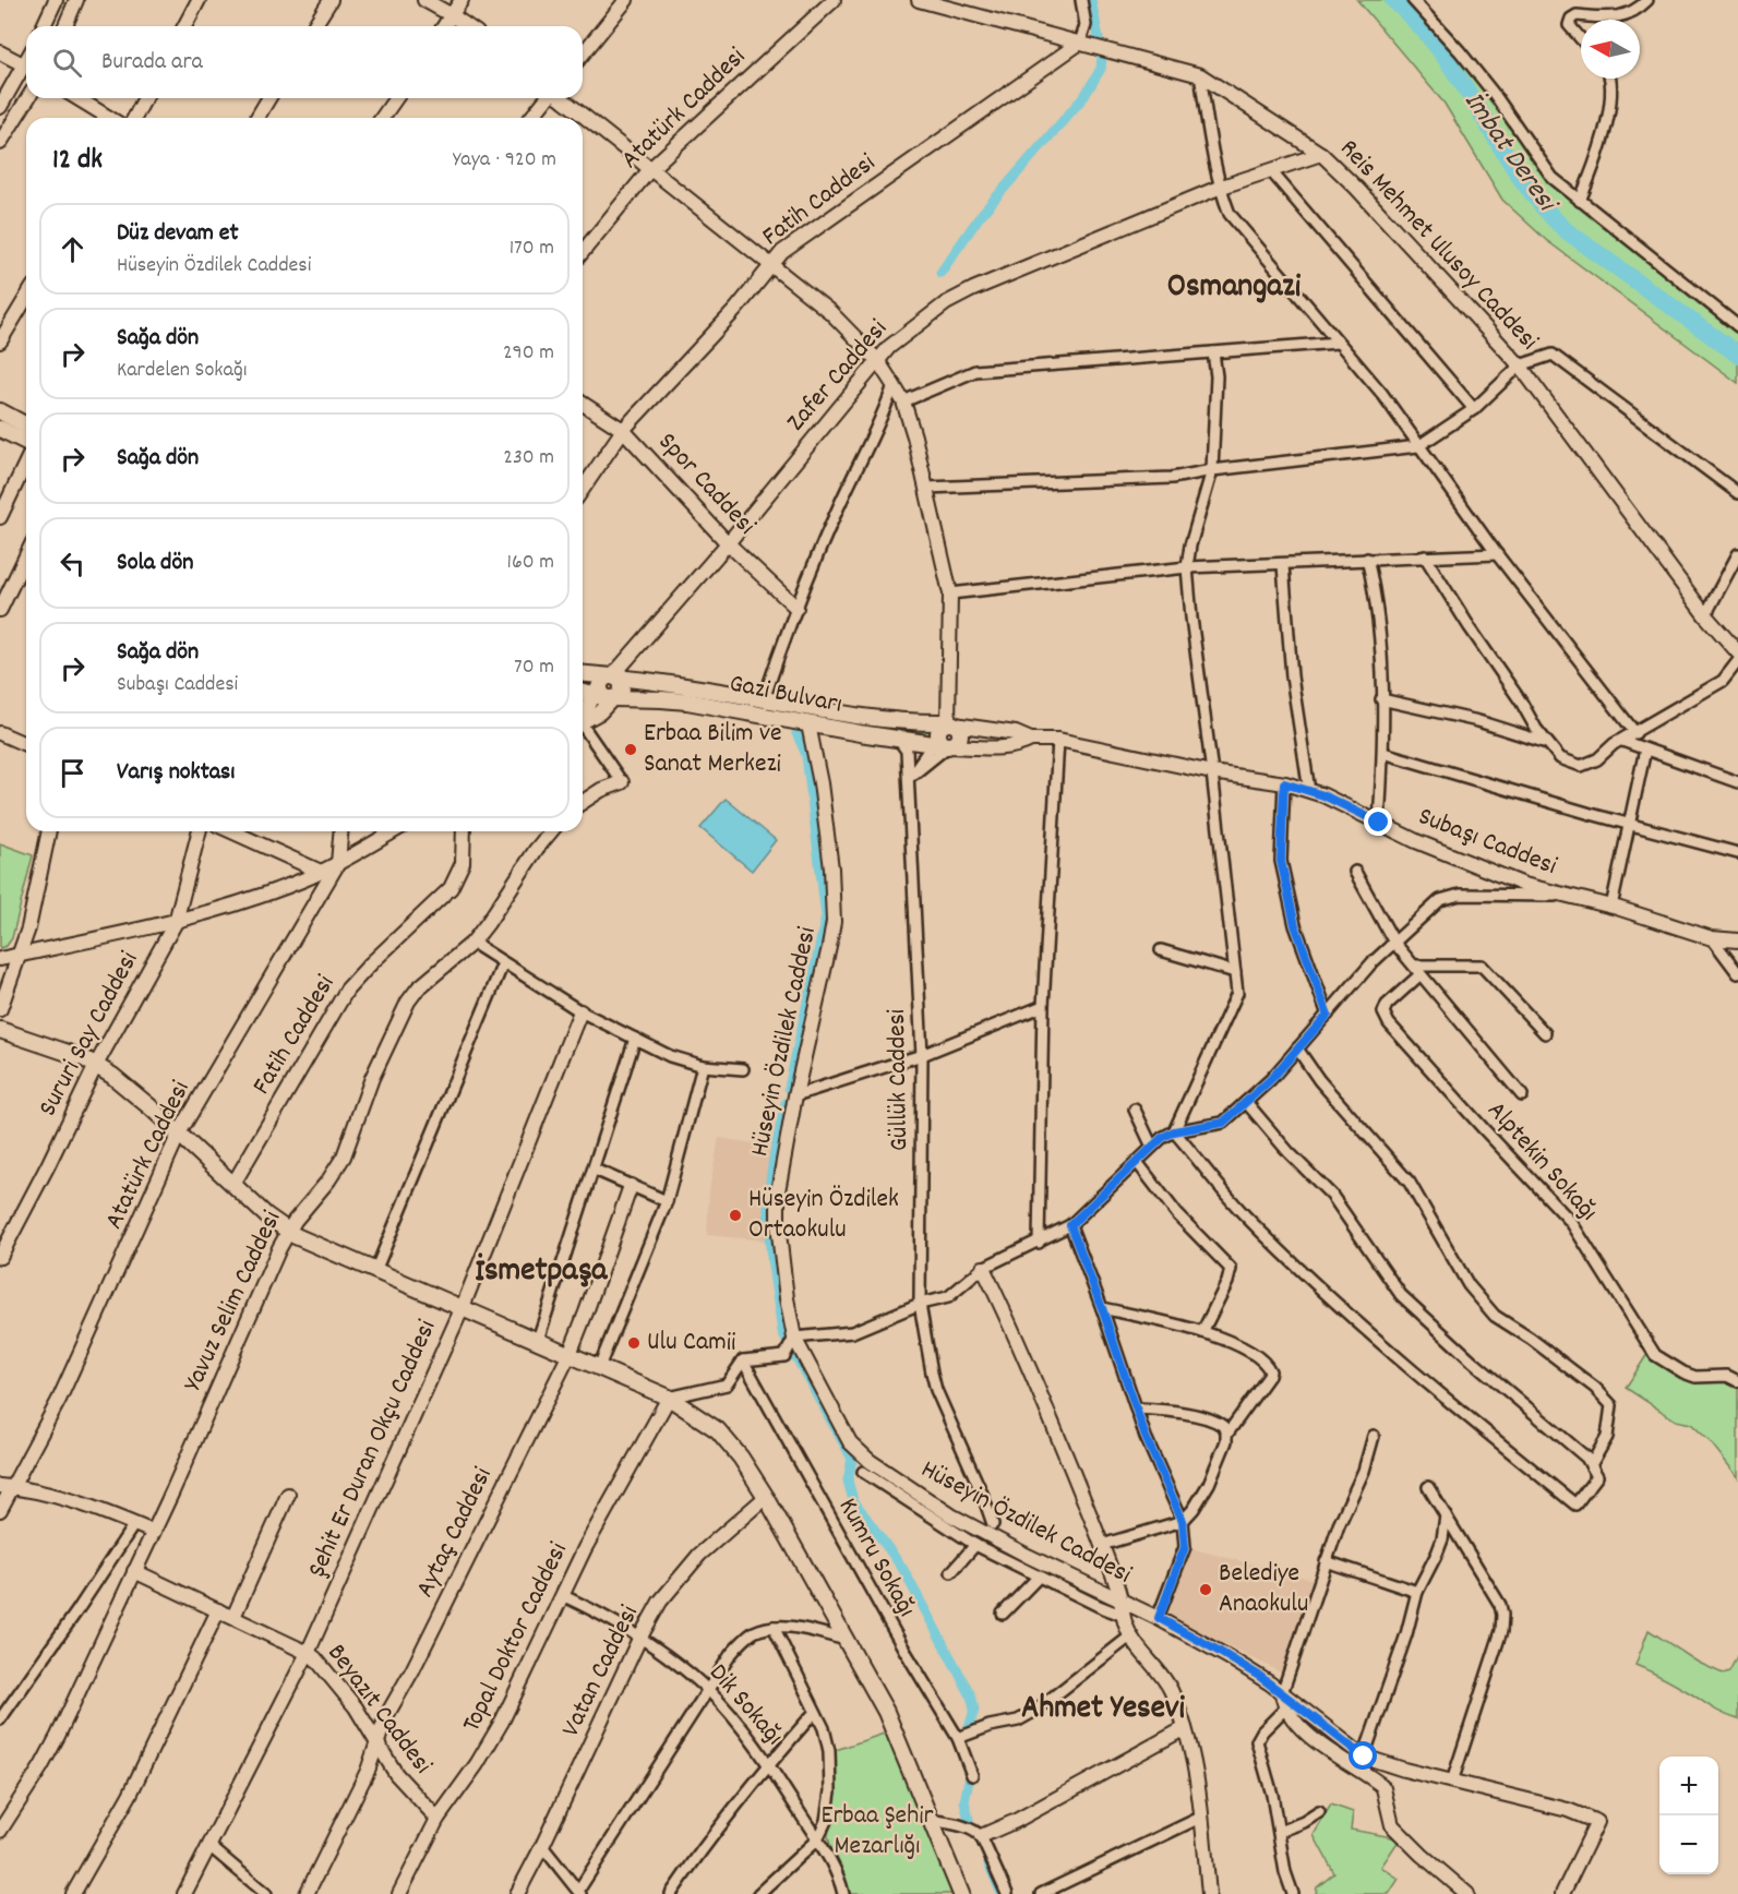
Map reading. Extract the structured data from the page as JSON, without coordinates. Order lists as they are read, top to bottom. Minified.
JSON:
{"streets":{"main road":["Gazi Bulvarı"],"street":["Atatürk Caddesi","Fatih Caddesi","Reis Mehmet Ulusoy Caddesi","Zafer Caddesi","Spor Caddesi","Subaşı Caddesi","Sururi Say Caddesi","Hüseyin Özdilek Caddesi","Güllük Caddesi","Alptekin Sokağı","Yavuz Selim Caddesi","Şehit Er Duran Okçu Caddesi","Aytaç Caddesi","Kumru Sokağı","Topal Doktor Caddesi","Vatan Caddesi","Dik Sokağı","Beyazıt Caddesi"]},"crossings":[["Fatih Caddesi","Reis Mehmet Ulusoy Caddesi"],["Fatih Caddesi","Spor Caddesi"],["Reis Mehmet Ulusoy Caddesi","Zafer Caddesi"],["Zafer Caddesi","Spor Caddesi"],["Zafer Caddesi","Gazi Bulvarı"],["Gazi Bulvarı","Subaşı Caddesi"],["Gazi Bulvarı","Hüseyin Özdilek Caddesi"],["Gazi Bulvarı","Güllük Caddesi"],["Yavuz Selim Caddesi","Beyazıt Caddesi"],["Şehit Er Duran Okçu Caddesi","Beyazıt Caddesi"],["Aytaç Caddesi","Beyazıt Caddesi"],["Topal Doktor Caddesi","Dik Sokağı"],["Topal Doktor Caddesi","Beyazıt Caddesi"],["Vatan Caddesi","Dik Sokağı"]],"districts":["Osmangazi","İsmetpaşa","Ahmet Yesevi"],"water":["İmbat Deresi"],"parks":["Erbaa Şehir Mezarlığı"],"places":["Erbaa Bilim ve Sanat Merkezi","Hüseyin Özdilek Ortaokulu","Ulu Camii","Belediye Anaokulu"],"north":"left","page":{"search":"Burada ara","heading":["12 dk","Yaya · 920 m"],"list":[["Düz devam et","Hüseyin Özdilek Caddesi","170 m"],["Sağa dön","Kardelen Sokağı","290 m"],["Sağa dön","230 m"],["Sola dön","160 m"],["Sağa dön","Subaşı Caddesi","70 m"],"Varış noktası"],"map_buttons":["+","−"]}}
